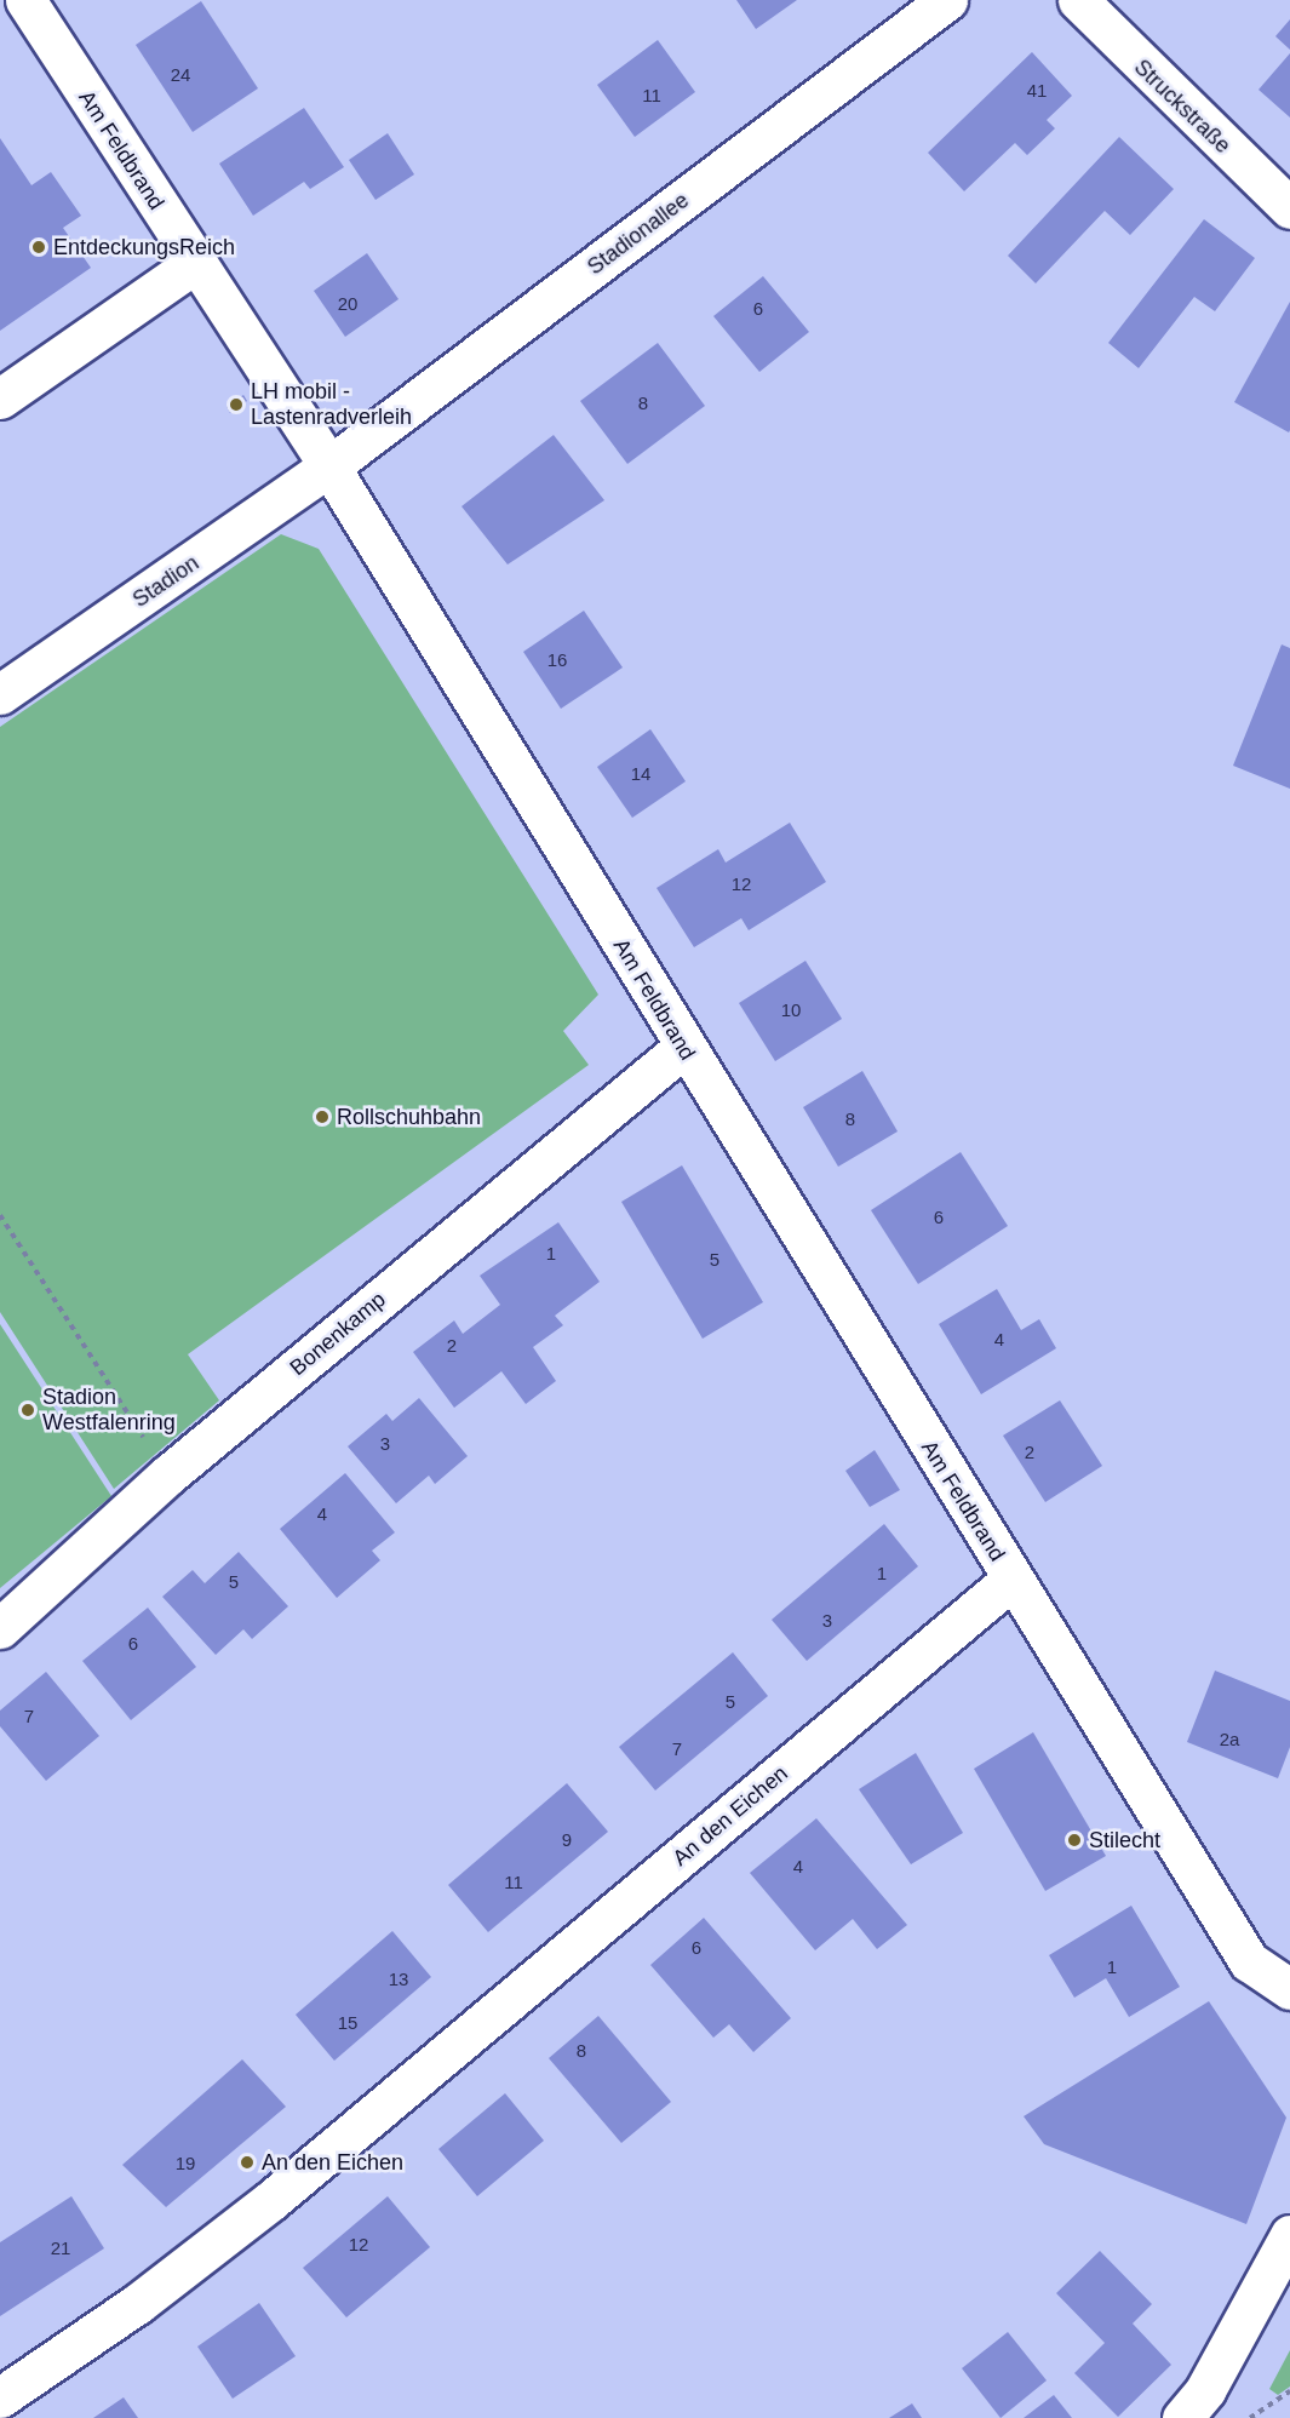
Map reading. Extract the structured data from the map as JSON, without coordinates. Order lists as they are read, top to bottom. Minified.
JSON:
{"streets":{"street":["Struckstraße","Am Feldbrand","Stadionallee","Stadion","Bonenkamp","An den Eichen"]},"crossings":[["Am Feldbrand","Stadionallee"],["Am Feldbrand","Stadion"],["Am Feldbrand","Bonenkamp"],["Am Feldbrand","An den Eichen"],["Stadionallee","Stadion"]],"places":["EntdeckungsReich","LH mobil - Lastenradverleih","Rollschuhbahn","Stadion Westfalenring","Stilecht","An den Eichen"],"house_numbers":["24","41","11","20","6","8","16","14","12","10","8","6","1","5","4","2","3","2","4","1","5","3","6","5","7","2a","7","9","4","11","6","1","13","15","8","19","12","21"]}
